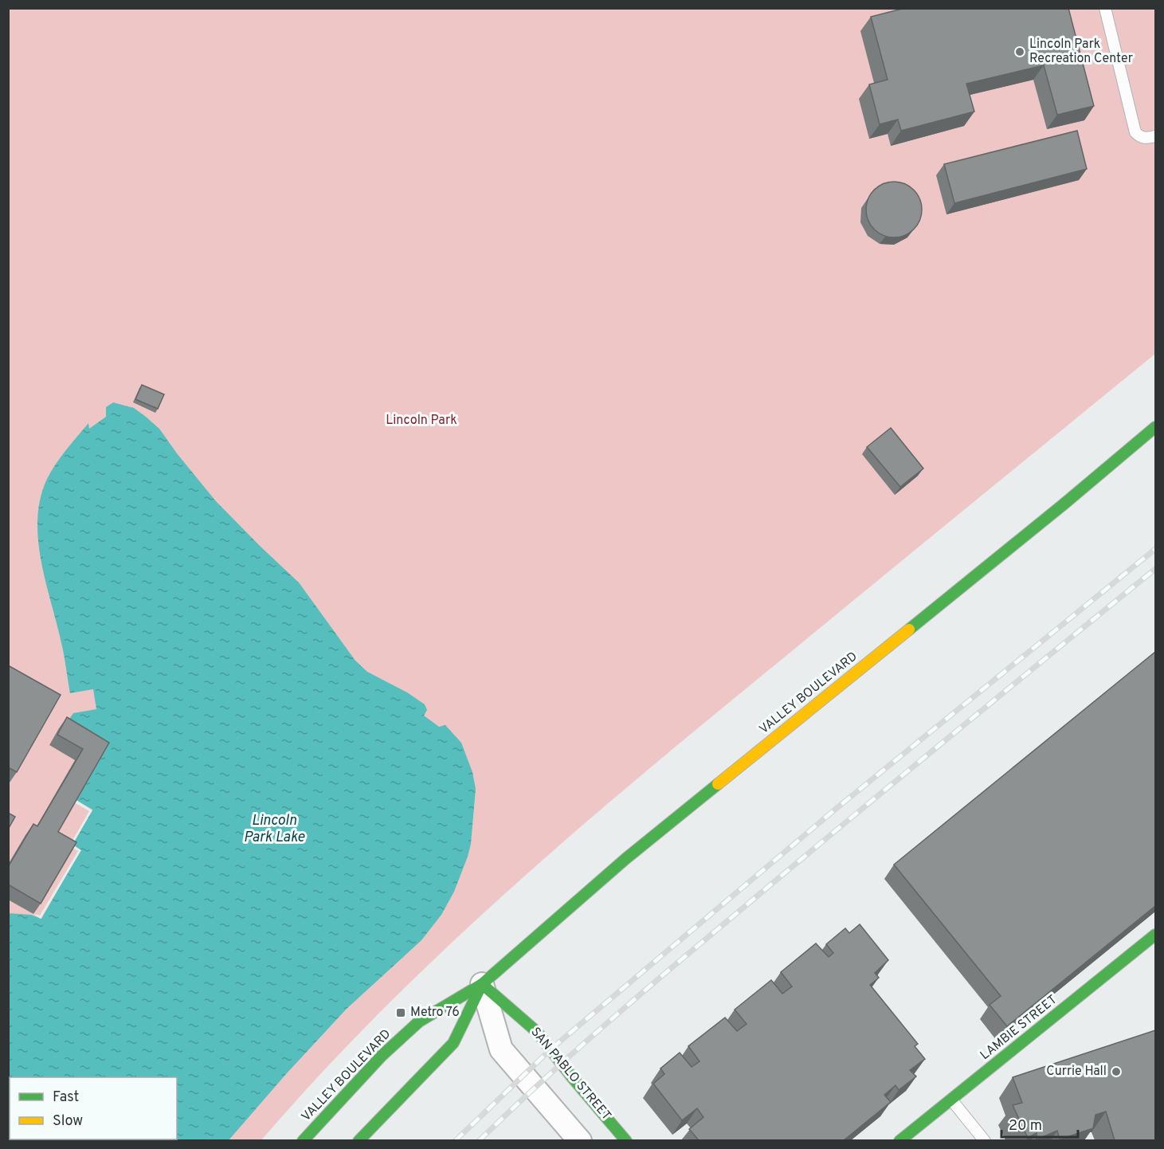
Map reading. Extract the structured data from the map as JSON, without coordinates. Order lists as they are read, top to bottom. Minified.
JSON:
{"streets":{"main road":["VALLEY BOULEVARD","LAMBIE STREET","SAN PABLO STREET"]},"crossings":[["VALLEY BOULEVARD","SAN PABLO STREET"]],"water":["Lincoln Park Lake"],"parks":["Lincoln Park"],"places":{"other":["Lincoln Park Recreation Center","Currie Hall"],"transit":["Metro 76"]},"legend":["Fast","Slow"],"scale_bar":"20 m"}
